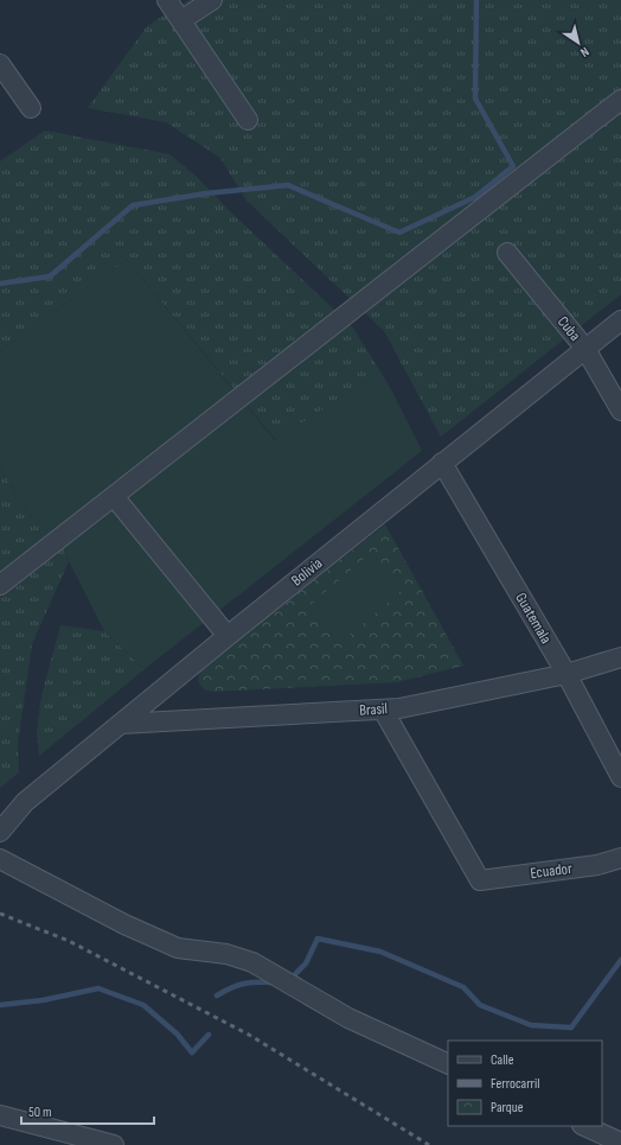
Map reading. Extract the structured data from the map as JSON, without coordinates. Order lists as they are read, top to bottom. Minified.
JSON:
{"streets":{"street":["Cuba","Bolivia","Guatemala","Brasil","Ecuador"]},"crossings":[["Cuba","Bolivia"],["Bolivia","Guatemala"],["Bolivia","Brasil"],["Guatemala","Brasil"],["Brasil","Ecuador"]],"legend":["Calle","Ferrocarril","Parque"],"scale_bar":"50 m","north":"bottom right"}
